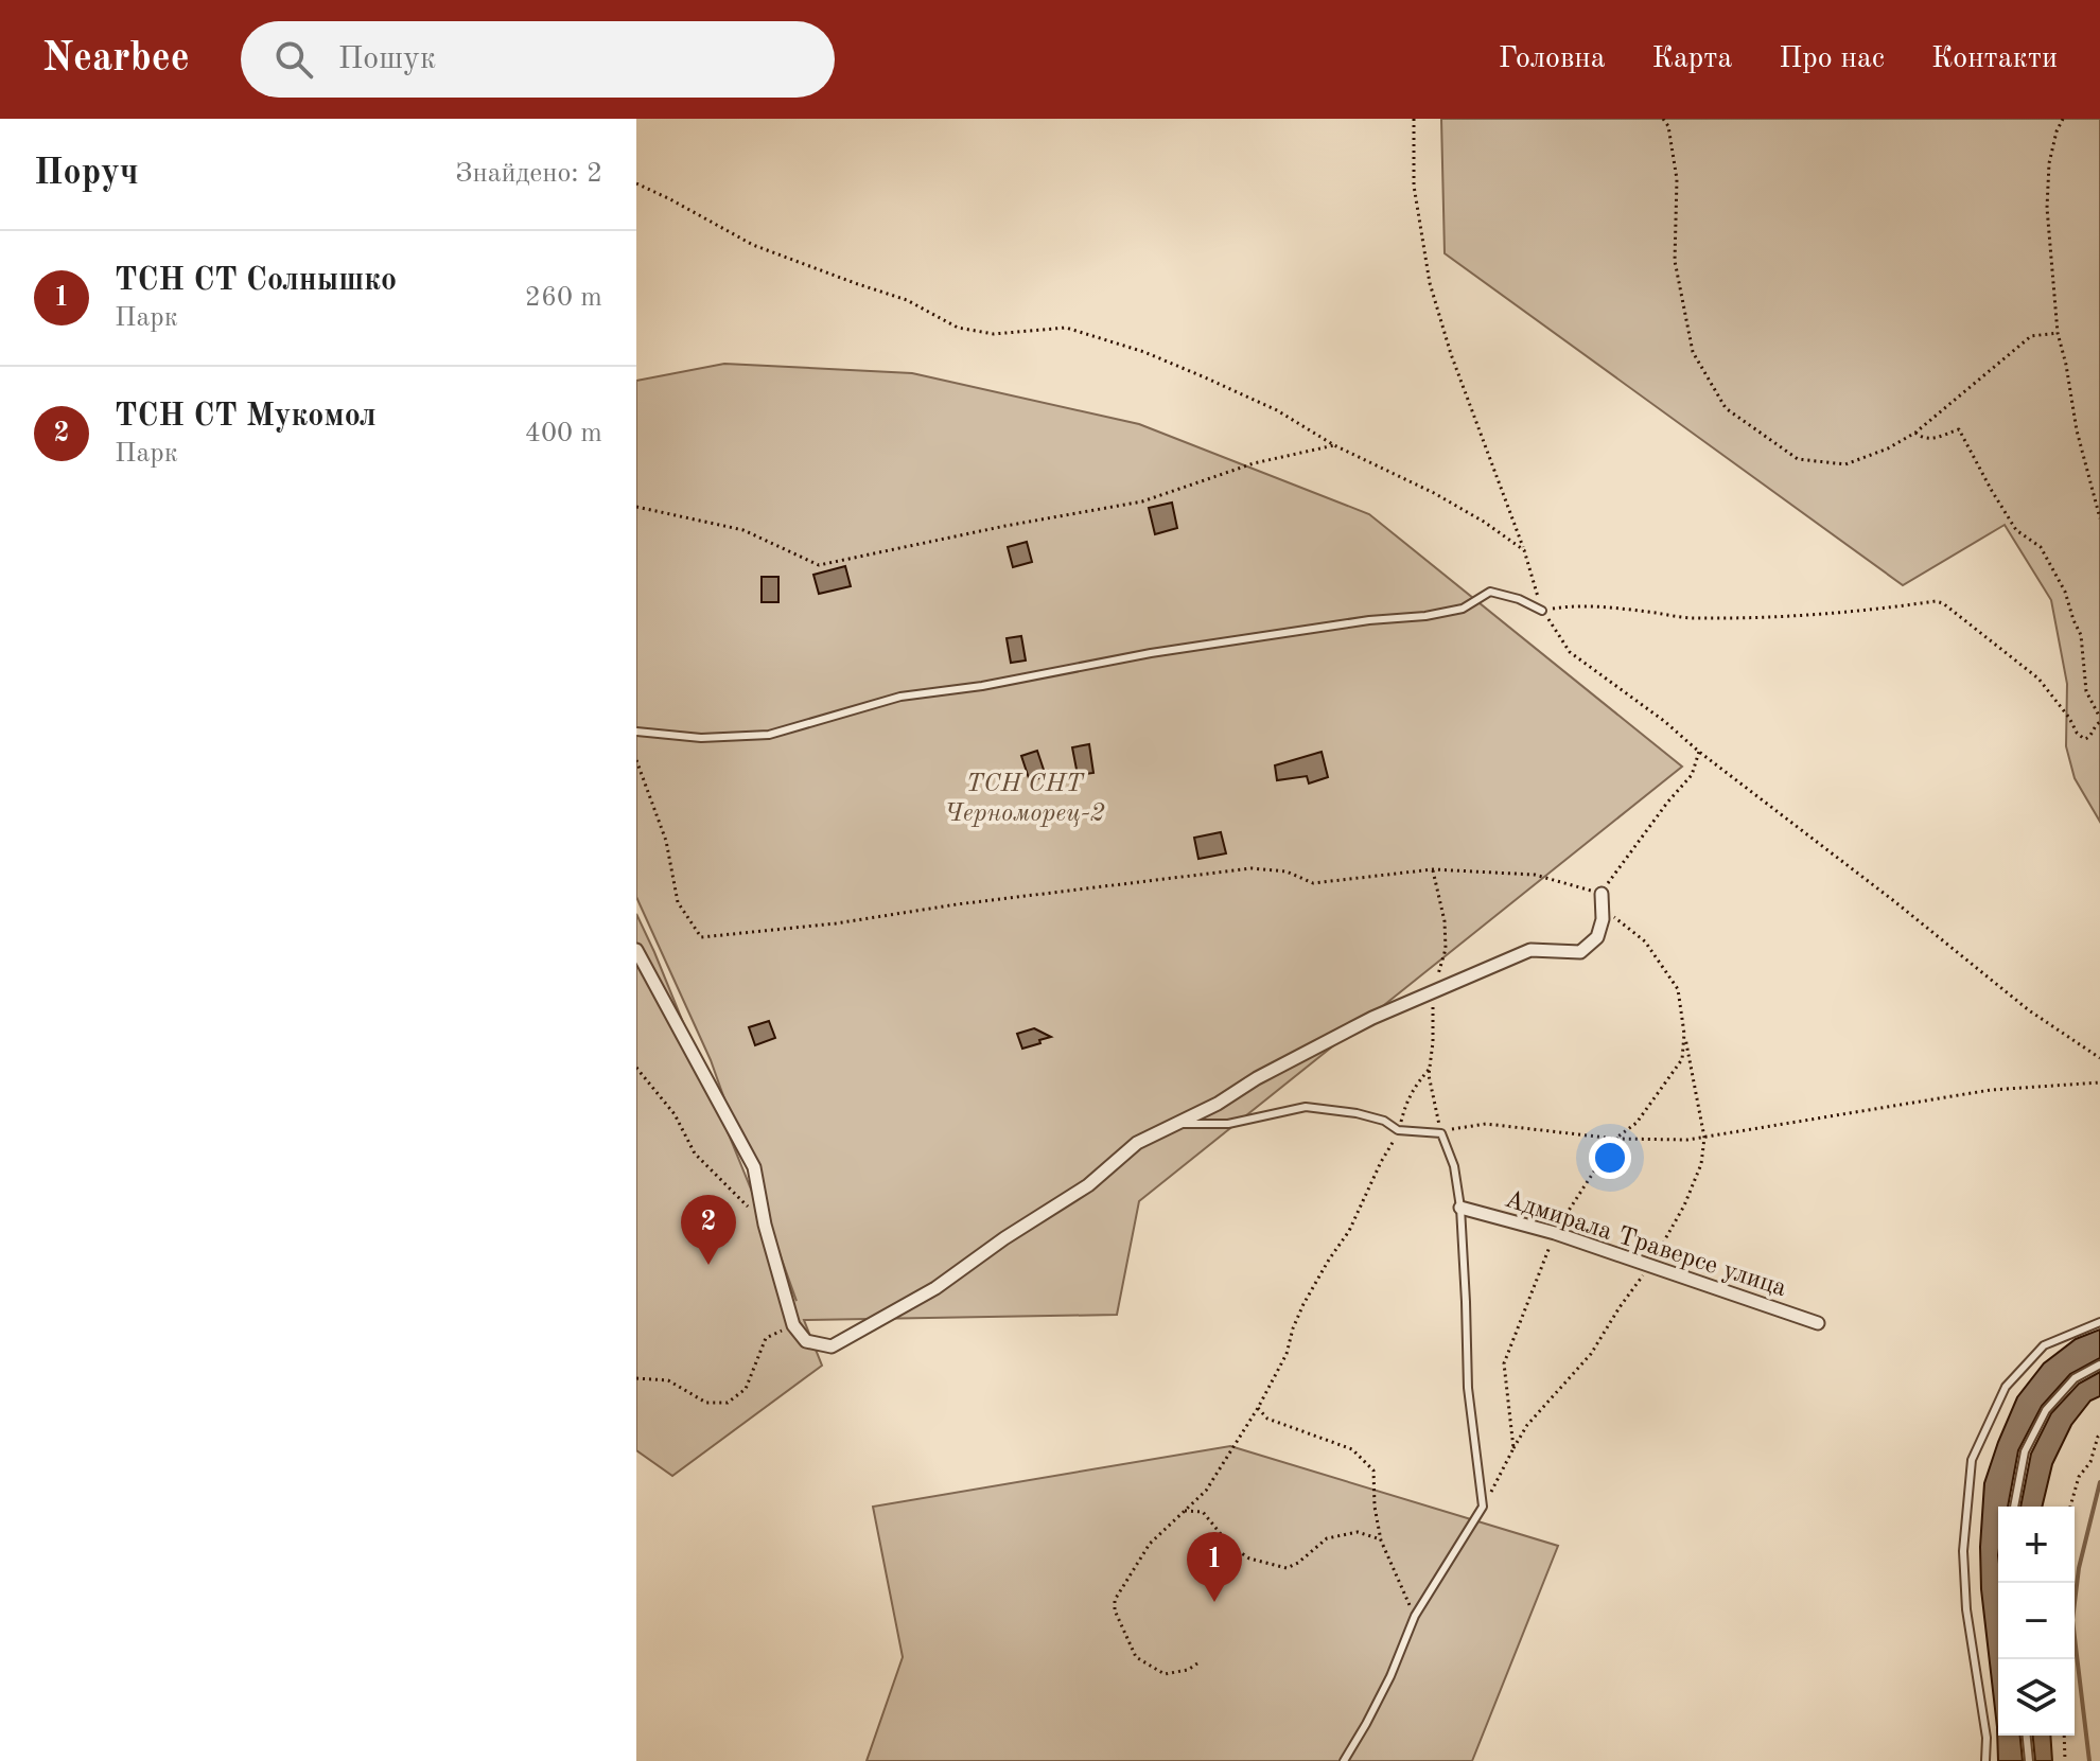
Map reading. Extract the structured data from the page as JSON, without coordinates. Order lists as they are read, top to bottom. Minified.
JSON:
{"streets":{"street":["Адмирала Траверсе улица"]},"parks":["ТСН СНТ Черноморец-2"],"page":{"header":"Nearbee","search":"Пошук","nav":["Головна","Карта","Про нас","Контакти"],"heading":["Поруч","Знайдено: 2"],"list":[{"mark":"1","name":"ТСН СТ Солнышко","note":"Парк","value":"260 m"},{"mark":"2","name":"ТСН СТ Мукомол","note":"Парк","value":"400 m"}],"pins":["2","1"],"map_buttons":["+","−"]}}
